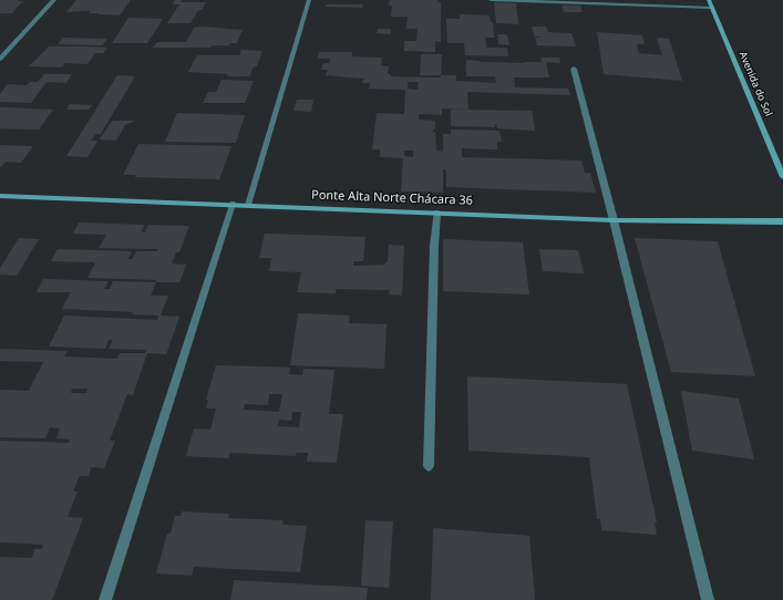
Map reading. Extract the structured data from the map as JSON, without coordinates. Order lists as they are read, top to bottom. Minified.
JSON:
{"streets":{"street":["Avenida do Sol","Ponte Alta Norte Chácara 36"]}}
